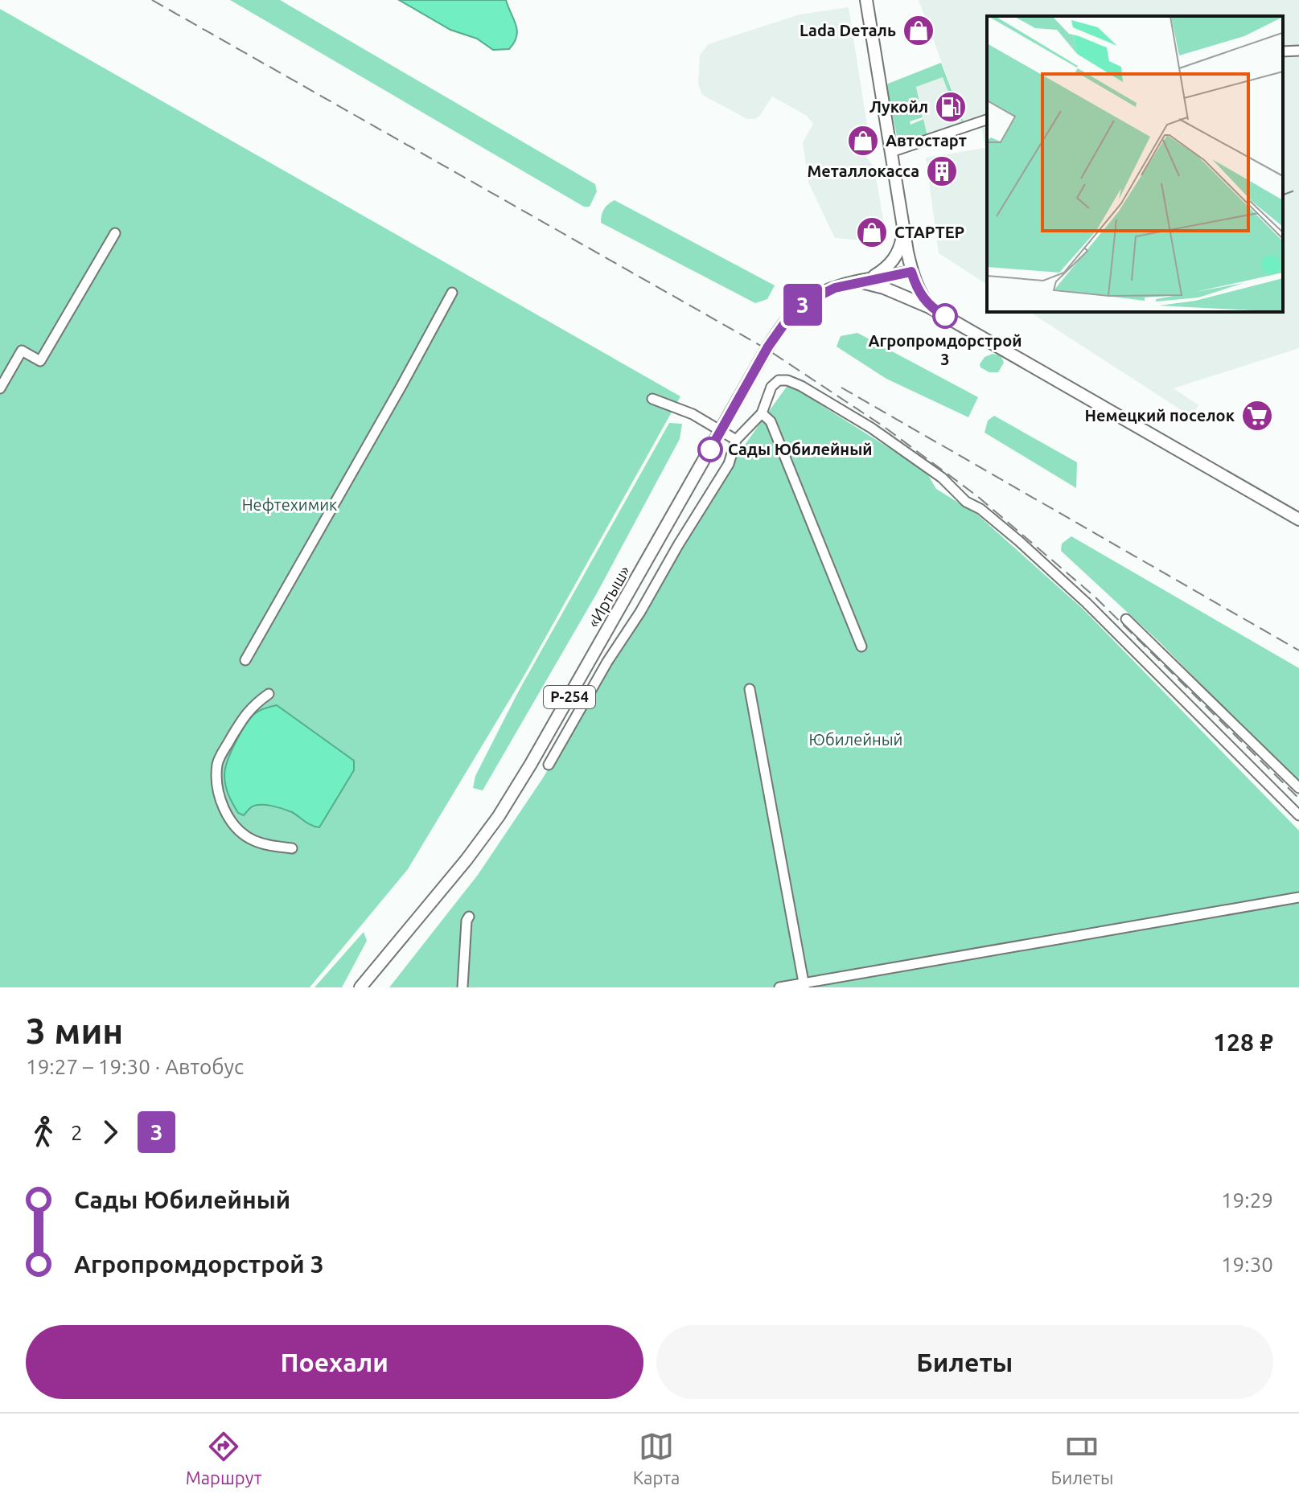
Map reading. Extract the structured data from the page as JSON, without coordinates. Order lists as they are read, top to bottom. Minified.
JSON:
{"streets":{"main road":["«Иртыш»","Р-254"]},"parks":["Нефтехимик","Юбилейный"],"places":{"shop":["Lada Dеталь","Автостарт","СТАРТЕР"],"fuel station":["Лукойл"],"building":["Металлокасса"],"other":["Агропромдорстрой 3","Сады Юбилейный"],"supermarket":["Немецкий поселок"]},"lines":["bus line 3"],"page":{"on_map":"3","heading":["3 мин","19:27 – 19:30 · Автобус","128 ₽"],"legs":["2","3"],"list":[{"name":"Сады Юбилейный","value":"19:29"},{"name":"Агропромдорстрой 3","value":"19:30"}],"buttons":["Поехали","Билеты"],"tabs":["Маршрут","Карта","Билеты"]}}
